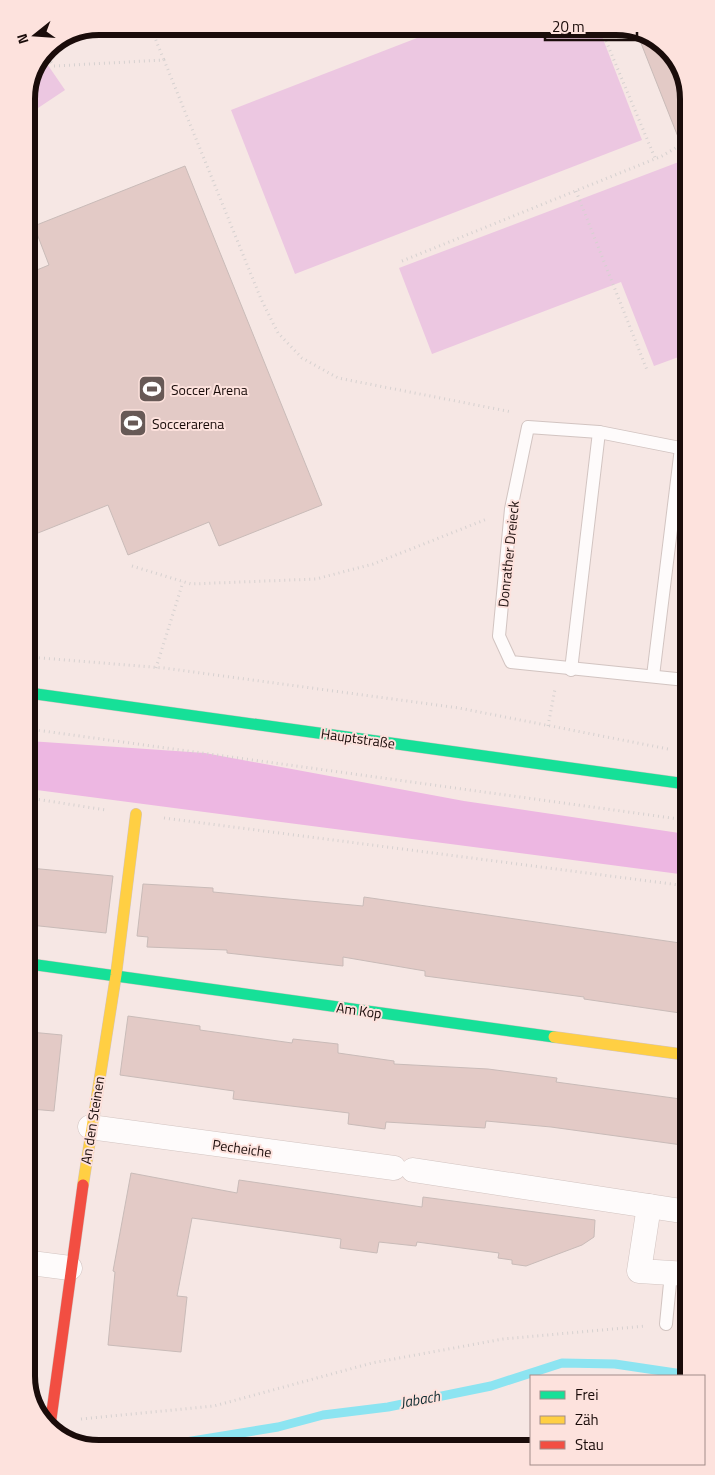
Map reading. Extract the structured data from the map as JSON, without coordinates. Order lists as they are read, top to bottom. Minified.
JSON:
{"streets":{"street":["Hauptstraße","Am Kop","An den Steinen","Pecheiche"],"lane":["Donrather Dreieck"]},"crossings":[["Am Kop","An den Steinen"],["An den Steinen","Pecheiche"]],"water":["Jabach"],"places":{"sports":["Soccer Arena","Soccerarena"]},"legend":["Frei","Zäh","Stau"],"scale_bar":"20 m","north":"left"}
